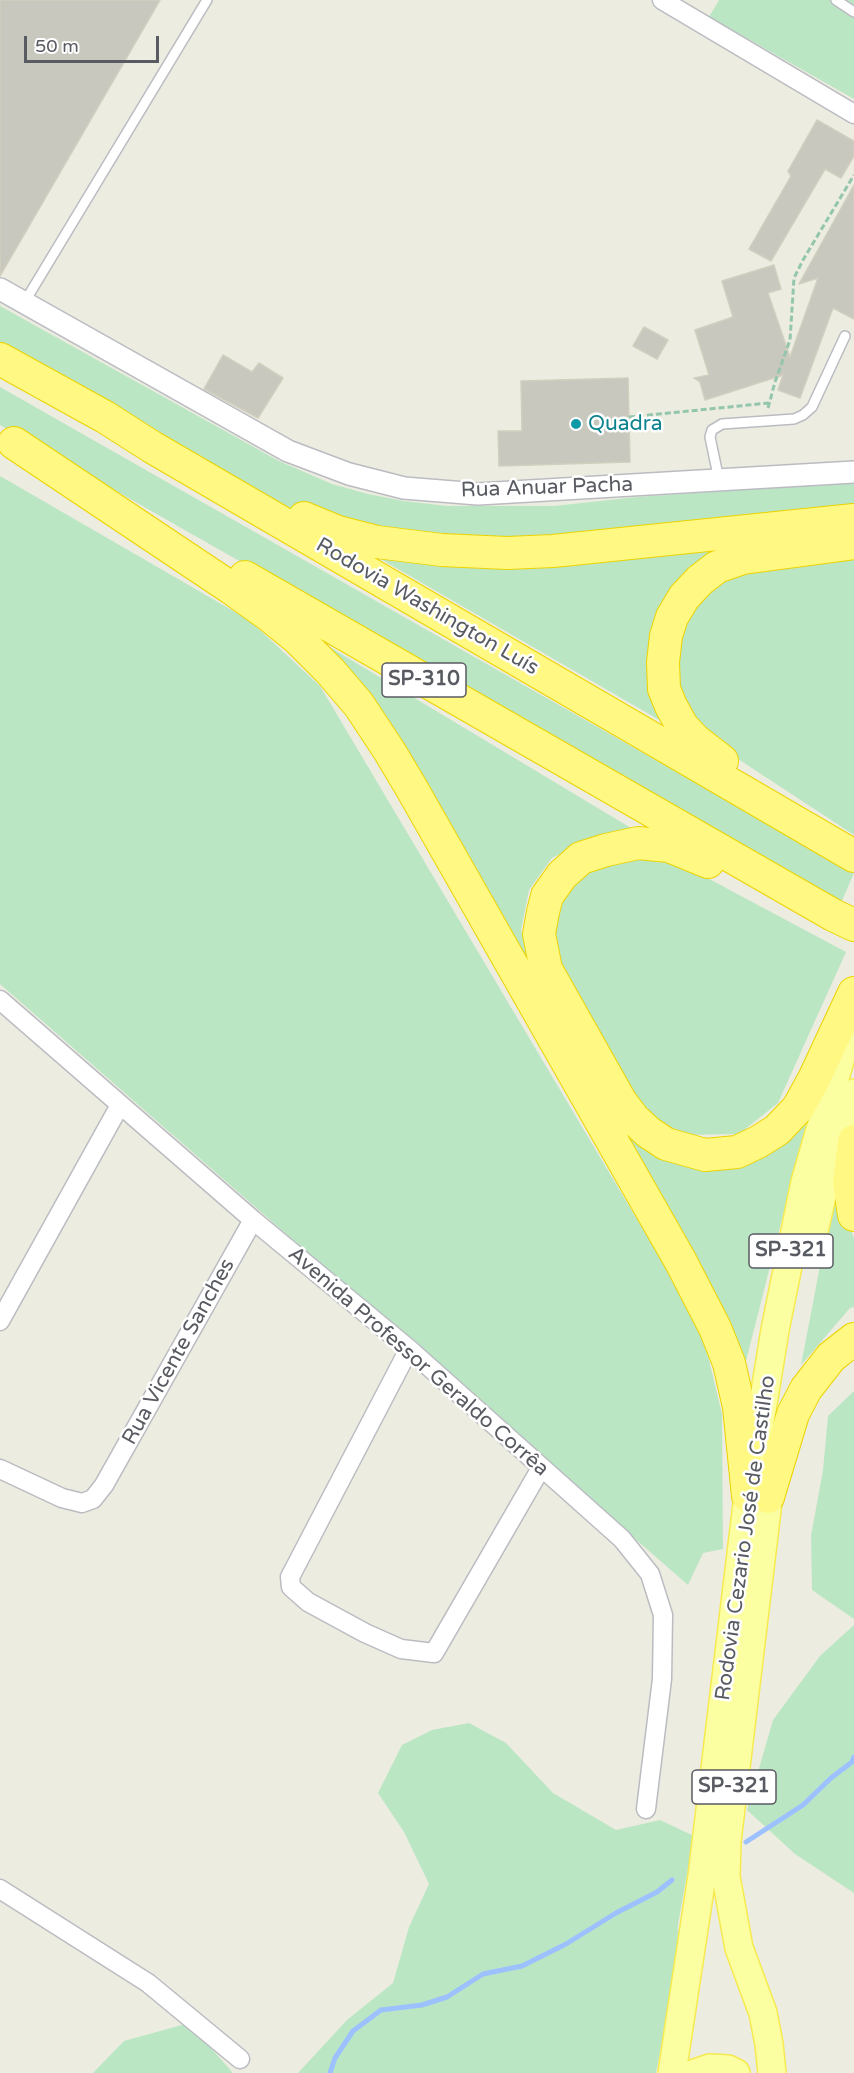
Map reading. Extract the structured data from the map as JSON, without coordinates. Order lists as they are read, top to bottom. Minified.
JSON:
{"streets":{"highway":["Rodovia Washington Luís","SP-310"],"main road":["SP-321","Rodovia Cezario José de Castilho"],"street":["Rua Anuar Pacha","Rua Vicente Sanches","Avenida Professor Geraldo Corrêa"]},"crossings":[["Rua Vicente Sanches","Avenida Professor Geraldo Corrêa"]],"places":["Quadra"],"scale_bar":"50 m"}
